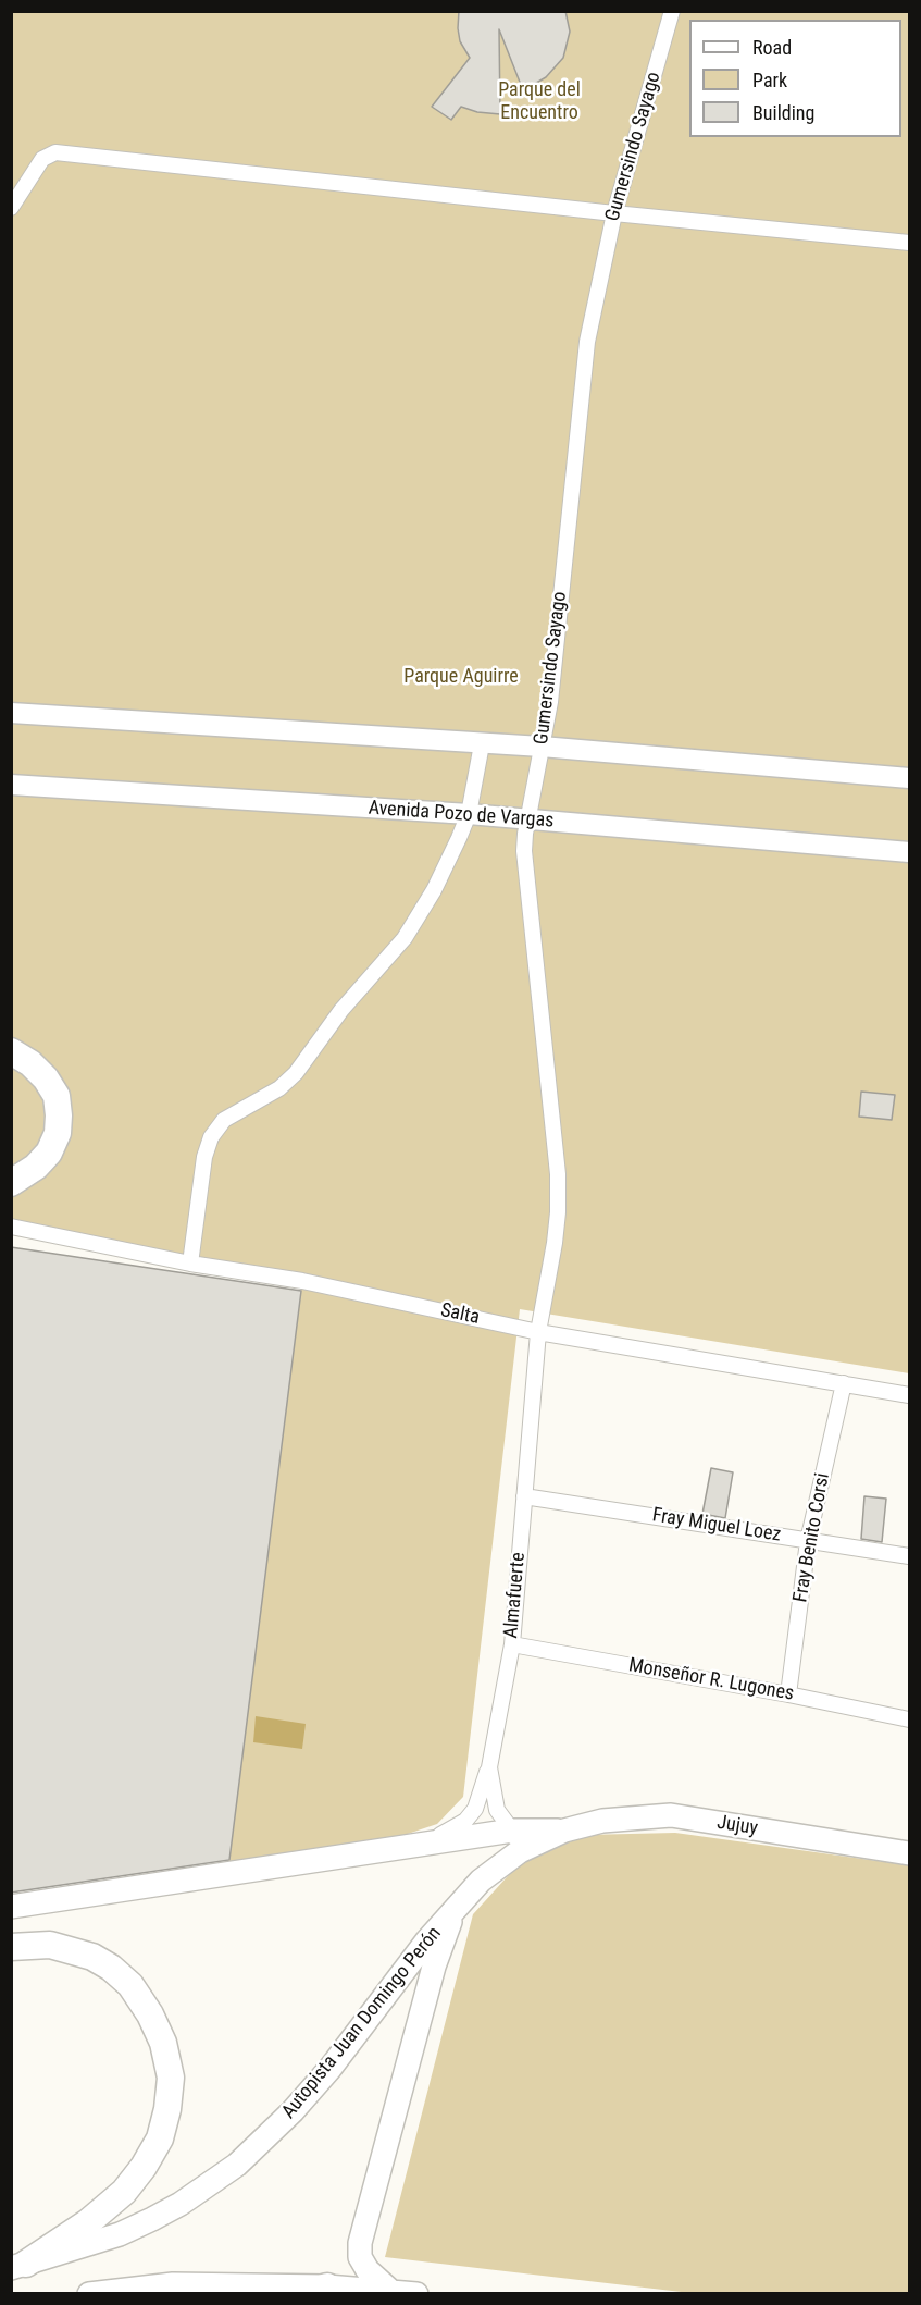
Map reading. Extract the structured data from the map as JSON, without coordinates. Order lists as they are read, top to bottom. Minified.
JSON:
{"streets":{"main road":["Avenida Pozo de Vargas","Jujuy","Autopista Juan Domingo Perón"],"street":["Gumersindo Sayago","Salta","Fray Miguel Loez","Fray Benito Corsi","Almafuerte","Monseñor R. Lugones"]},"crossings":[["Gumersindo Sayago","Avenida Pozo de Vargas"],["Gumersindo Sayago","Salta"],["Gumersindo Sayago","Almafuerte"],["Salta","Fray Benito Corsi"],["Salta","Almafuerte"],["Fray Miguel Loez","Fray Benito Corsi"],["Fray Miguel Loez","Almafuerte"],["Fray Benito Corsi","Monseñor R. Lugones"],["Almafuerte","Monseñor R. Lugones"],["Almafuerte","Autopista Juan Domingo Perón"],["Jujuy","Autopista Juan Domingo Perón"]],"parks":["Parque del Encuentro","Parque Aguirre"],"legend":["Road","Park","Building"]}
